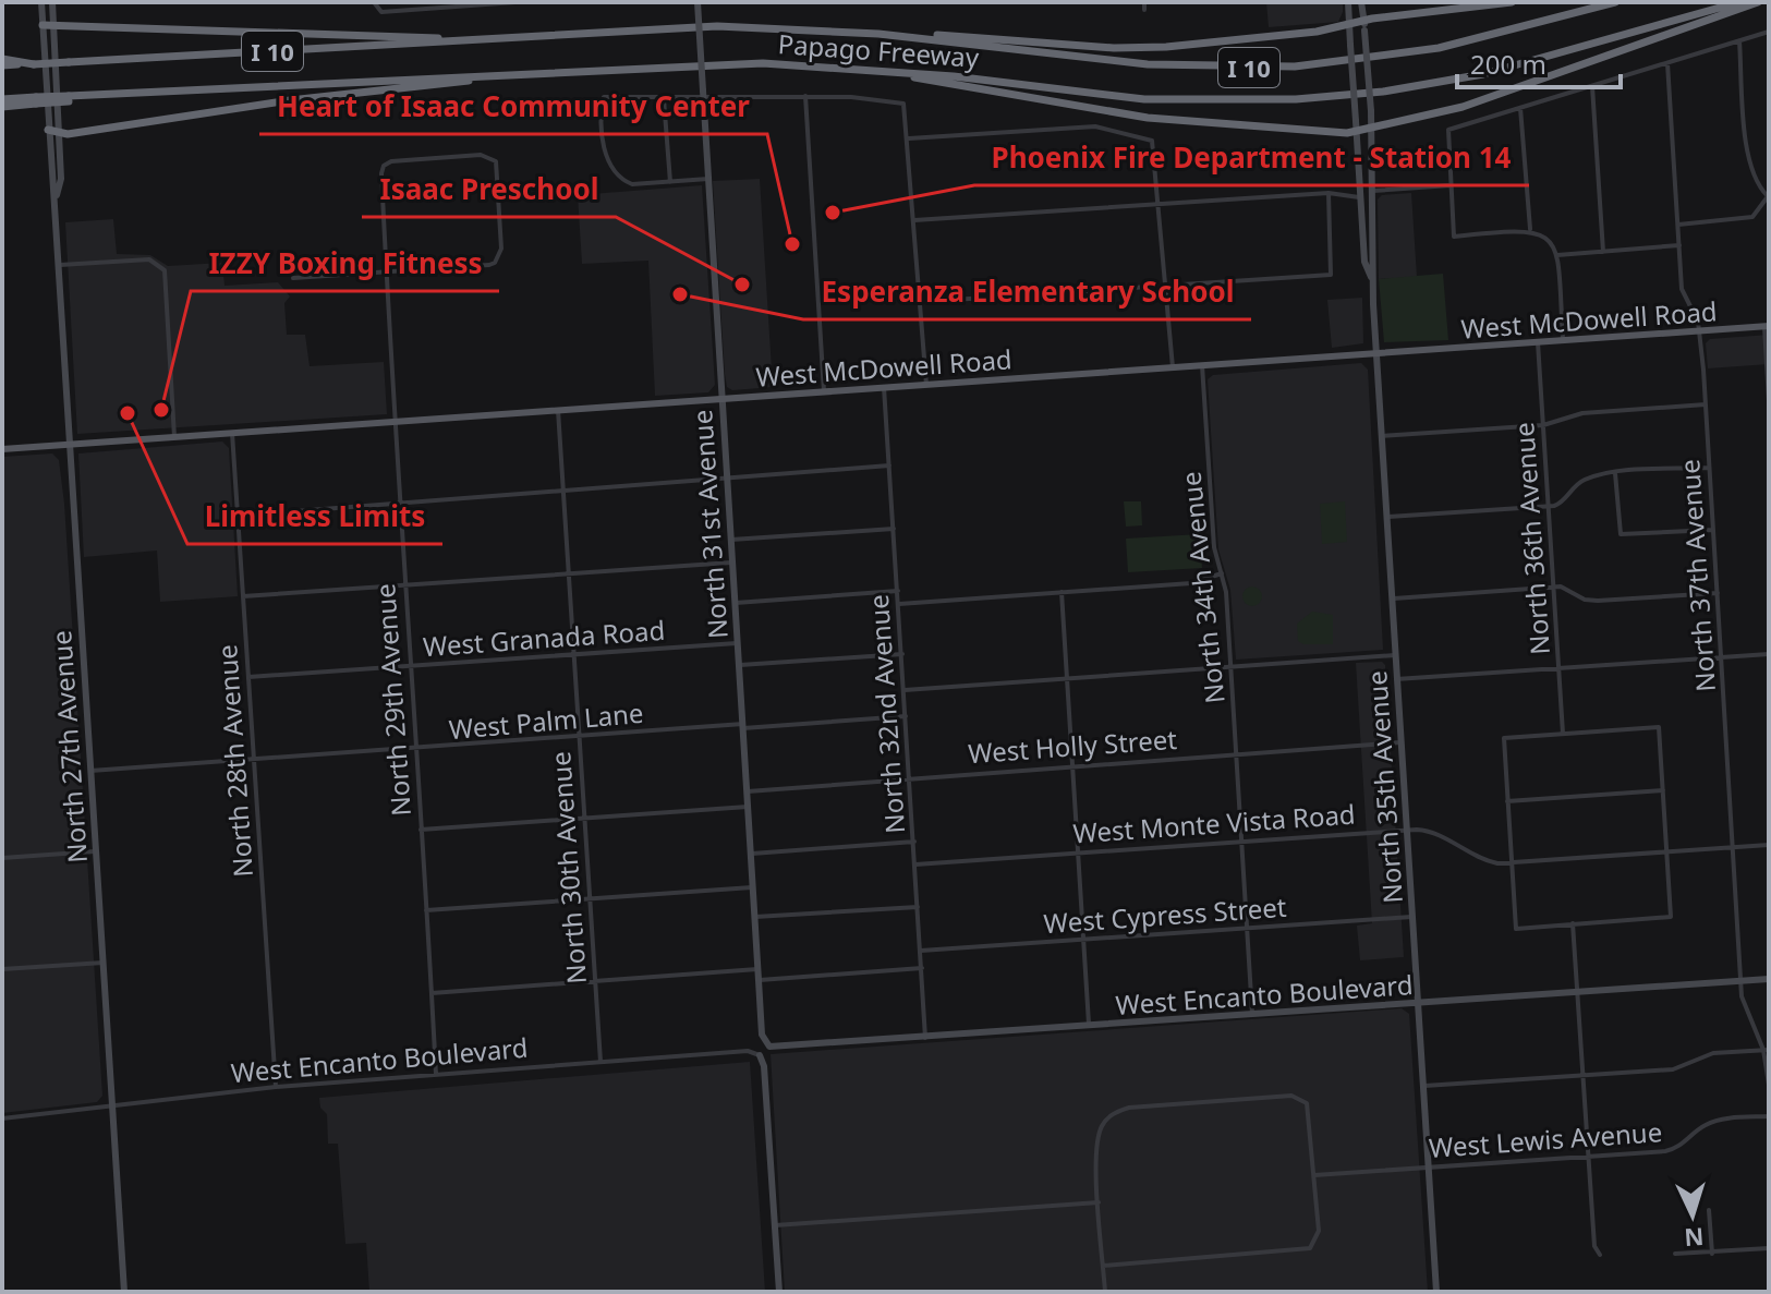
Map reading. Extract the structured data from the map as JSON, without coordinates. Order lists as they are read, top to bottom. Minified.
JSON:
{"streets":{"highway":["Papago Freeway","I 10"],"main road":["West McDowell Road","North 31st Avenue","North 27th Avenue","North 35th Avenue","West Encanto Boulevard"],"street":["North 36th Avenue","North 37th Avenue","North 34th Avenue","West Granada Road","North 29th Avenue","North 32nd Avenue","West Palm Lane","West Holly Street","North 28th Avenue","West Monte Vista Road","North 30th Avenue","West Cypress Street","West Lewis Avenue"]},"crossings":[["West McDowell Road","North 31st Avenue"],["West McDowell Road","North 36th Avenue"],["West McDowell Road","North 37th Avenue"],["West McDowell Road","North 34th Avenue"],["West McDowell Road","North 29th Avenue"],["West McDowell Road","North 32nd Avenue"],["West McDowell Road","North 27th Avenue"],["West McDowell Road","North 28th Avenue"],["West McDowell Road","North 35th Avenue"],["West McDowell Road","North 30th Avenue"],["North 31st Avenue","West Granada Road"],["North 31st Avenue","West Palm Lane"],["North 31st Avenue","West Holly Street"],["North 31st Avenue","West Encanto Boulevard"],["North 37th Avenue","West Monte Vista Road"],["North 37th Avenue","West Encanto Boulevard"],["North 34th Avenue","West Holly Street"],["North 34th Avenue","West Monte Vista Road"],["North 34th Avenue","West Cypress Street"],["North 34th Avenue","West Encanto Boulevard"],["West Granada Road","North 29th Avenue"],["West Granada Road","North 28th Avenue"],["West Granada Road","North 30th Avenue"],["North 29th Avenue","West Palm Lane"],["North 29th Avenue","West Encanto Boulevard"],["North 32nd Avenue","West Palm Lane"],["North 32nd Avenue","West Holly Street"],["North 32nd Avenue","West Monte Vista Road"],["North 32nd Avenue","West Cypress Street"],["North 32nd Avenue","West Encanto Boulevard"],["West Palm Lane","North 27th Avenue"],["West Palm Lane","North 28th Avenue"],["West Palm Lane","North 30th Avenue"],["West Holly Street","North 35th Avenue"],["North 27th Avenue","West Encanto Boulevard"],["North 28th Avenue","West Encanto Boulevard"],["North 35th Avenue","West Monte Vista Road"],["North 35th Avenue","West Cypress Street"],["North 35th Avenue","West Encanto Boulevard"],["North 35th Avenue","West Lewis Avenue"],["North 30th Avenue","West Encanto Boulevard"]],"places":["Phoenix Fire Department - Station 14","Heart of Isaac Community Center","Isaac Preschool","Esperanza Elementary School","IZZY Boxing Fitness","Limitless Limits"],"scale_bar":"200 m","north":"bottom"}
